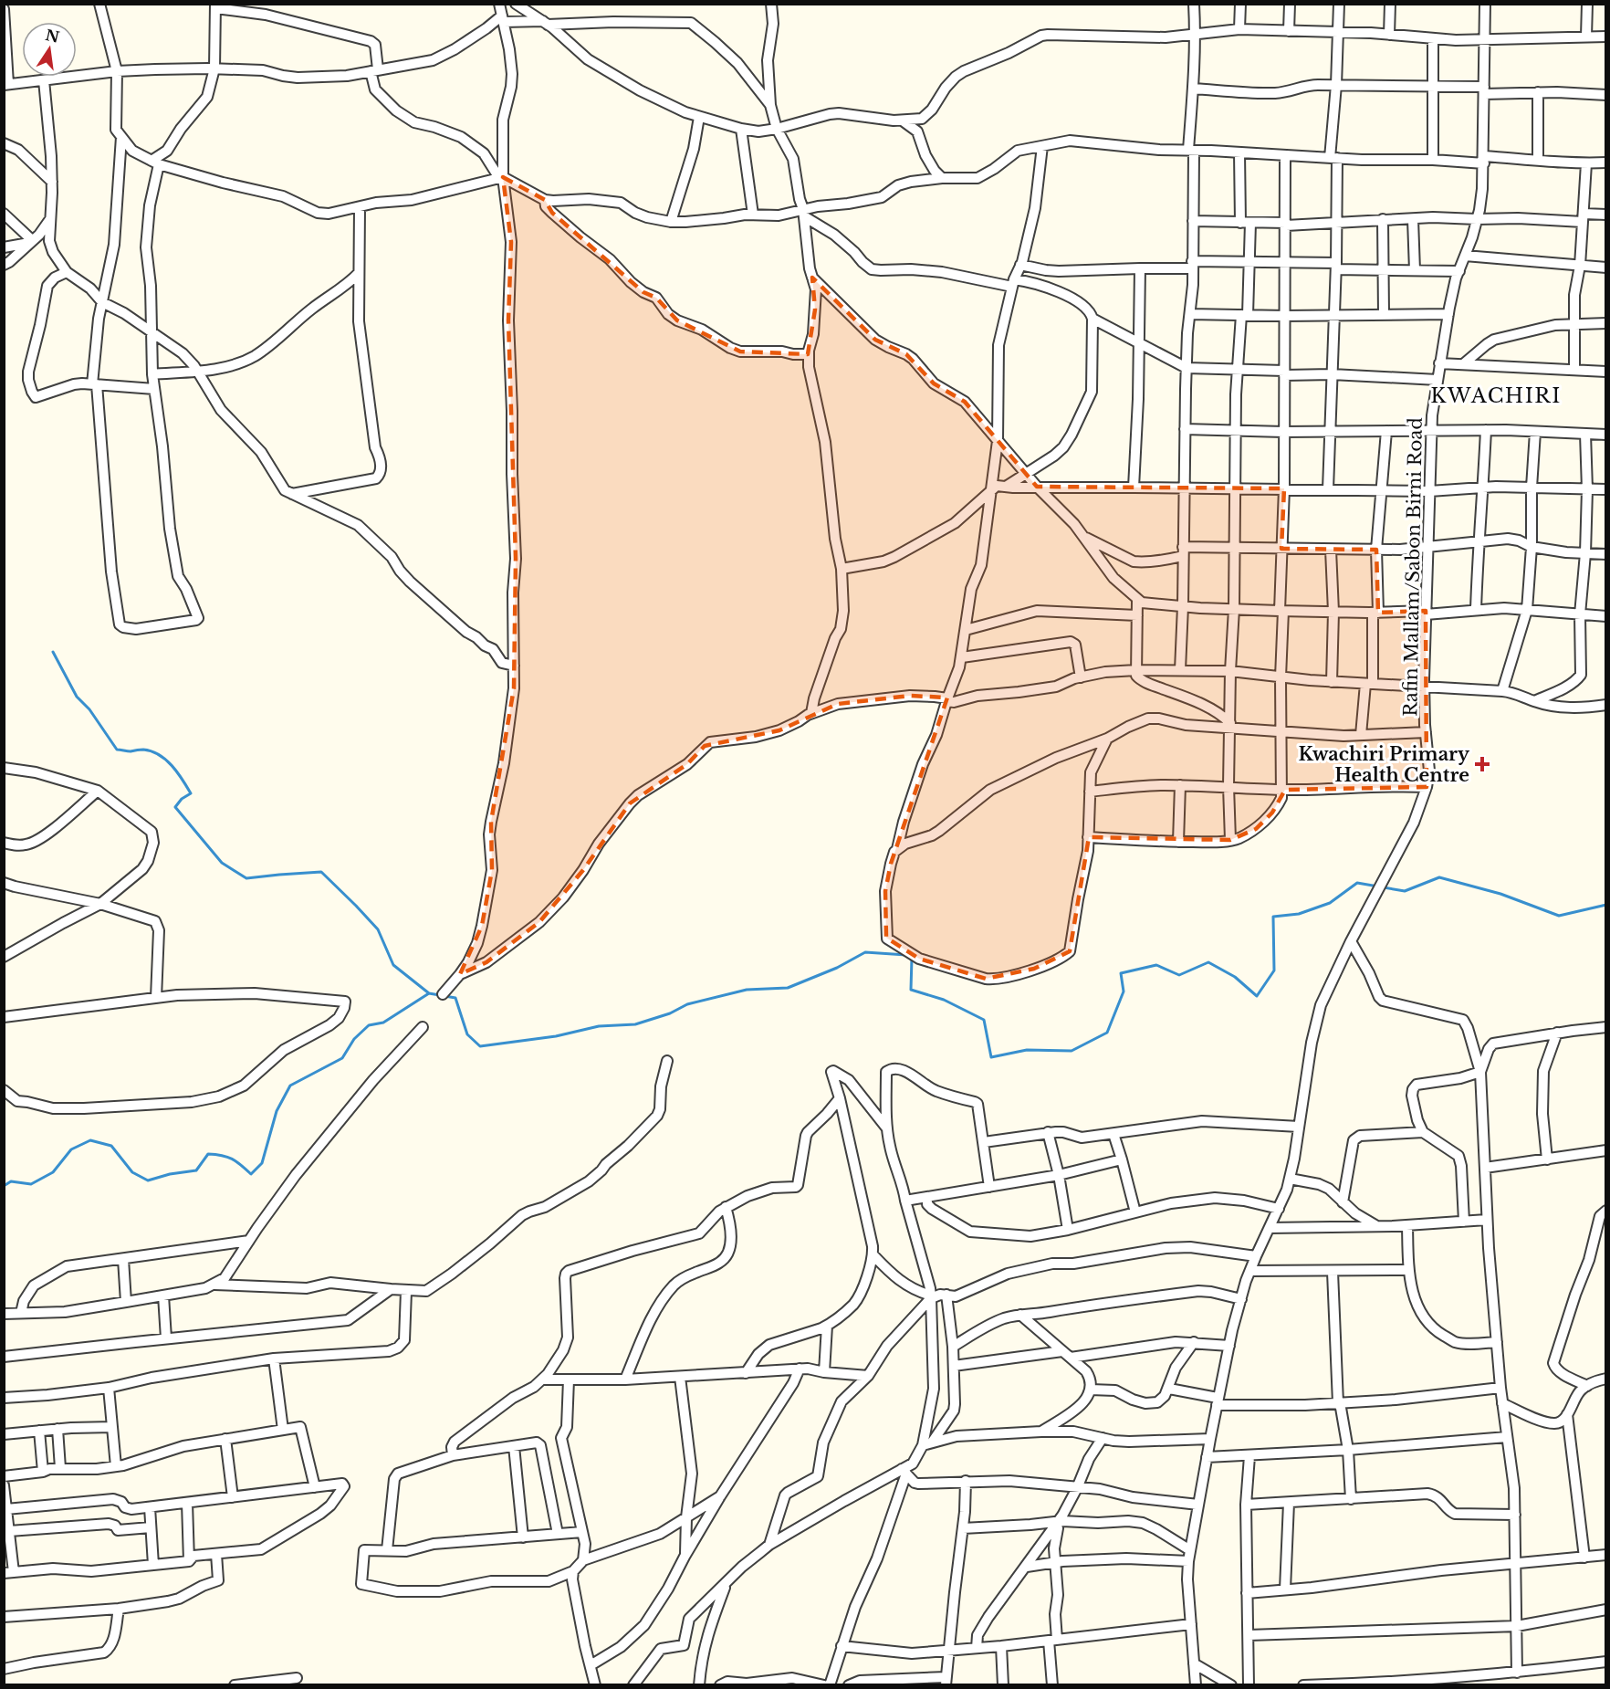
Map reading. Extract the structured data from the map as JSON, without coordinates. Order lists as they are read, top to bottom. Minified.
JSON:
{"streets":{"street":["Rafin Mallam/Sabon Birni Road"]},"districts":["KWACHIRI"],"places":{"health":["Kwachiri Primary Health Centre"]},"north":"top"}
